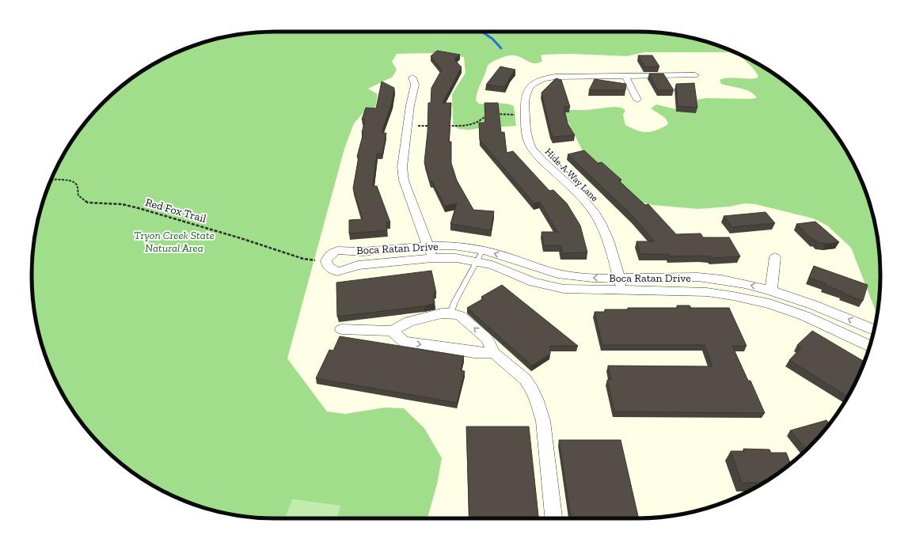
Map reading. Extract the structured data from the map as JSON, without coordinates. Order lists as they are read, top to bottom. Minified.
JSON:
{"streets":{"street":["Hide-A-Way Lane","Boca Ratan Drive"],"path":["Red Fox Trail"]},"crossings":[["Hide-A-Way Lane","Boca Ratan Drive"],["Red Fox Trail","Boca Ratan Drive"]],"parks":["Tryon Creek State Natural Area"]}
